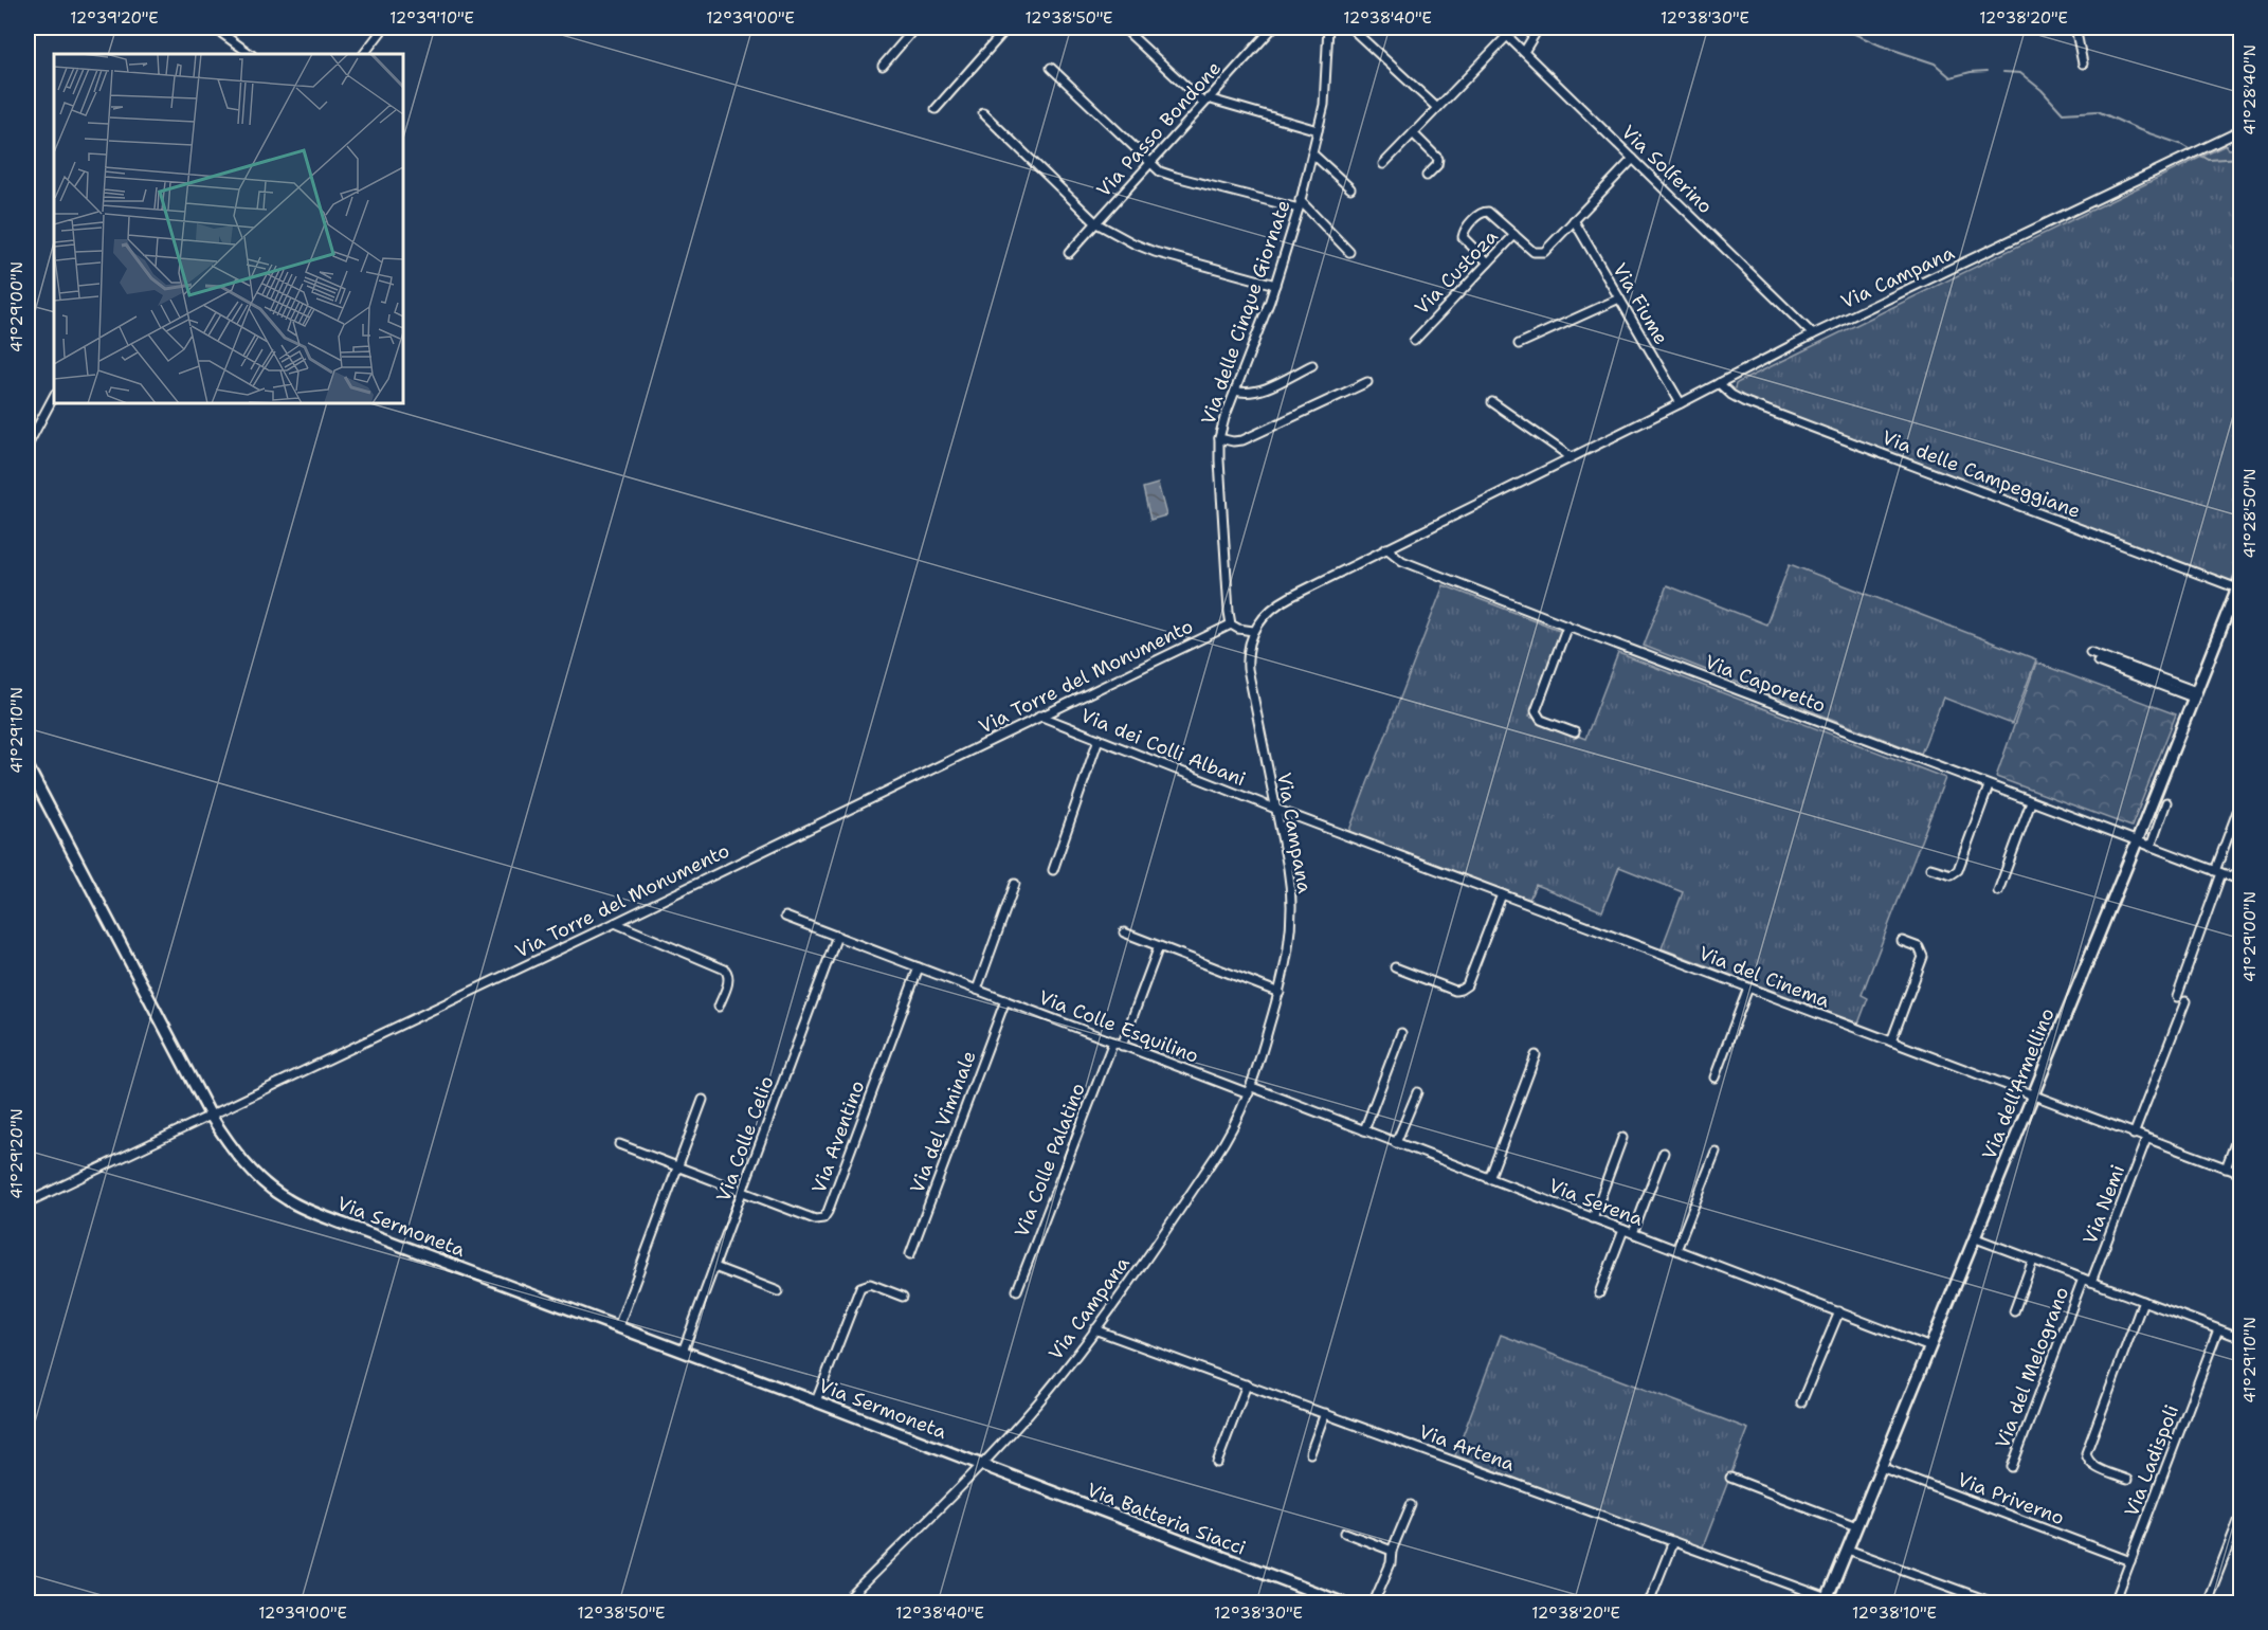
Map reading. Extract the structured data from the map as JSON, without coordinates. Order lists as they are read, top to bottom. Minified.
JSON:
{"streets":{"street":["Via Passo Bondone","Via Solferino","Via Custoza","Via Campana","Via Fiume","Via delle Cinque Giornate","Via delle Campeggiane","Via Torre del Monumento","Via Caporetto","Via dei Colli Albani","Via del Cinema","Via Colle Esquilino","Via dell'Armellino","Via del Viminale","Via Aventino","Via Colle Celio","Via Colle Palatino","Via Serena","Via Nemi","Via Sermoneta","Via del Melograno","Via Artena","Via Ladispoli","Via Priverno","Via Batteria Siacci"]},"crossings":[["Via Solferino","Via Custoza"],["Via Solferino","Via Campana"],["Via Custoza","Via Fiume"],["Via Campana","Via Fiume"],["Via Campana","Via delle Campeggiane"],["Via Campana","Via Caporetto"],["Via Campana","Via dei Colli Albani"],["Via Campana","Via del Cinema"],["Via Campana","Via Colle Esquilino"],["Via Campana","Via Serena"],["Via Campana","Via Sermoneta"],["Via Campana","Via Artena"],["Via Campana","Via Batteria Siacci"],["Via delle Cinque Giornate","Via Torre del Monumento"],["Via delle Campeggiane","Via dell'Armellino"],["Via Torre del Monumento","Via dei Colli Albani"],["Via Torre del Monumento","Via Sermoneta"],["Via Caporetto","Via dell'Armellino"],["Via dei Colli Albani","Via del Cinema"],["Via del Cinema","Via dell'Armellino"],["Via del Cinema","Via Nemi"],["Via Colle Esquilino","Via del Viminale"],["Via Colle Esquilino","Via Aventino"],["Via Colle Esquilino","Via Colle Celio"],["Via Colle Esquilino","Via Colle Palatino"],["Via Colle Esquilino","Via Serena"],["Via dell'Armellino","Via Serena"],["Via dell'Armellino","Via del Melograno"],["Via dell'Armellino","Via Artena"],["Via dell'Armellino","Via Priverno"],["Via Aventino","Via Colle Celio"],["Via Colle Celio","Via Sermoneta"],["Via Nemi","Via del Melograno"],["Via Sermoneta","Via Batteria Siacci"],["Via del Melograno","Via Ladispoli"],["Via Ladispoli","Via Priverno"]],"coordinates":["12°39'20\"E","12°39'10\"E","12°39'00\"E","12°38'50\"E","12°38'40\"E","12°38'30\"E","12°38'20\"E","41°28'40\"N","41°29'00\"N","41°28'50\"N","41°29'10\"N","41°29'20\"N","12°38'10\"E"]}
